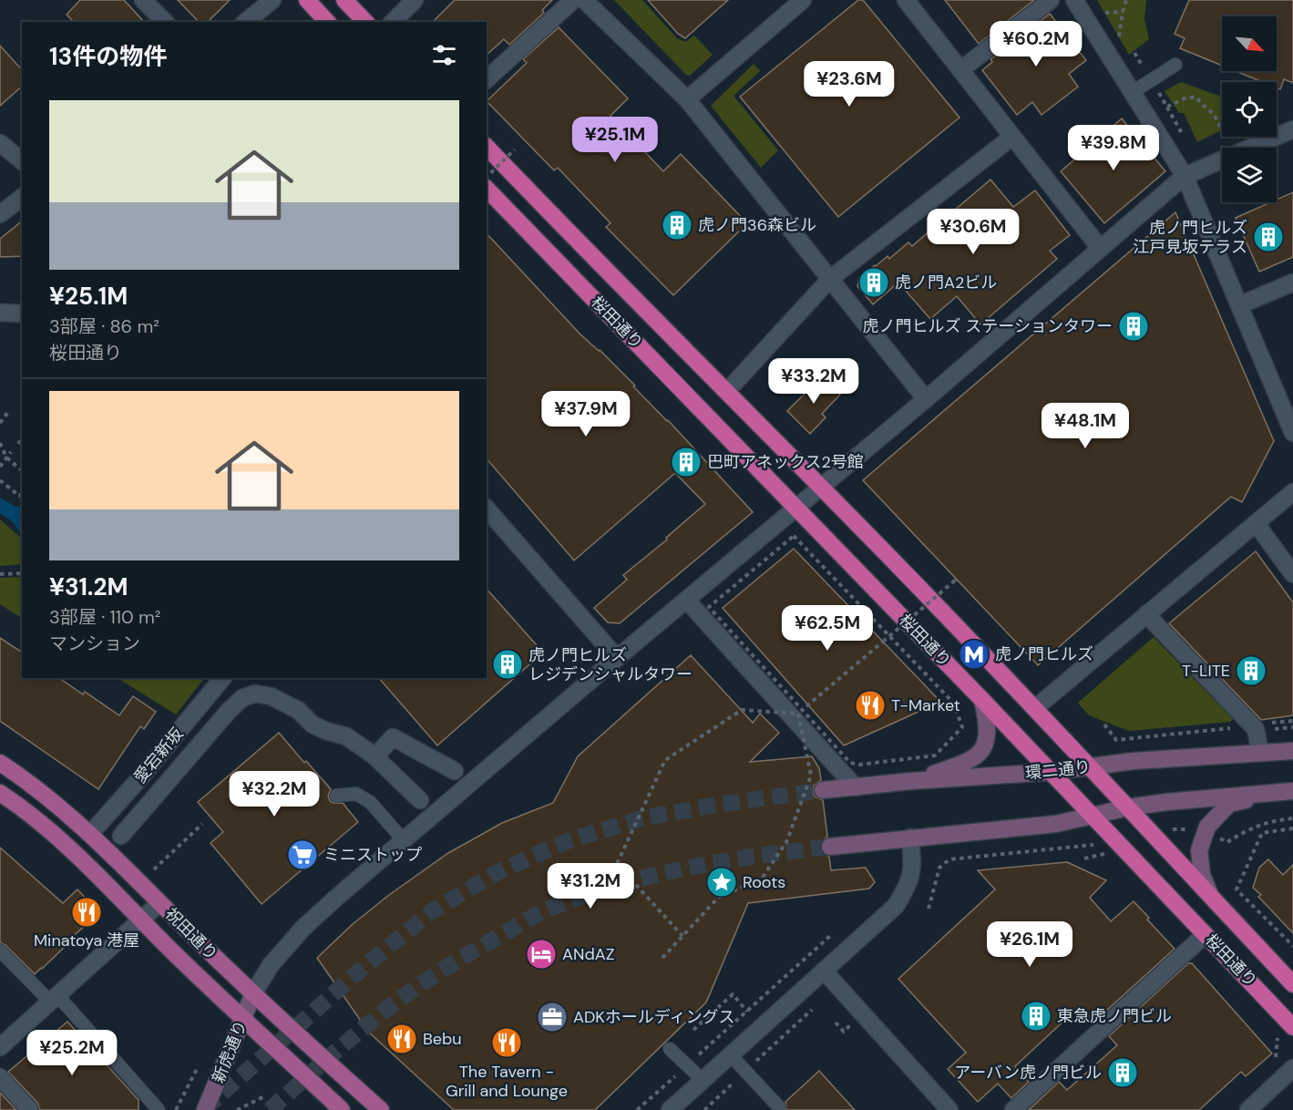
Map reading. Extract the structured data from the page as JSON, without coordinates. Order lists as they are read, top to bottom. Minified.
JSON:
{"streets":{"highway":["桜田通り"],"main road":["環二通り","祝田通り","新虎通り"],"street":["愛宕新坂"]},"crossings":[["桜田通り","環二通り"],["愛宕新坂","祝田通り"],["祝田通り","新虎通り"]],"places":{"building":["虎ノ門36森ビル","虎ノ門ヒルズ 江戸見坂テラス","虎ノ門A2ビル","虎ノ門ヒルズ ステーションタワー","巴町アネックス2号館","虎ノ門ヒルズ レジデンシャルタワー","T-LITE","東急虎ノ門ビル","アーバン虎ノ門ビル"],"metro station":["虎ノ門ヒルズ"],"restaurant":["T-Market","Minatoya 港屋","Bebu","The Tavern - Grill and Lounge"],"supermarket":["ミニストップ"],"place":["Roots"],"hotel":["ANdAZ"],"office":["ADKホールディングス"]},"north":"bottom right","page":{"price":["¥60.2M","¥23.6M","¥25.1M","¥39.8M","¥30.6M","¥33.2M","¥37.9M","¥48.1M","¥62.5M","¥32.2M","¥31.2M","¥26.1M","¥25.2M"],"heading":"13件の物件","list":[{"name":"¥25.1M","note":"3部屋 · 86 m² · 桜田通り"},{"name":"¥31.2M","note":"3部屋 · 110 m² · マンション"}]}}
